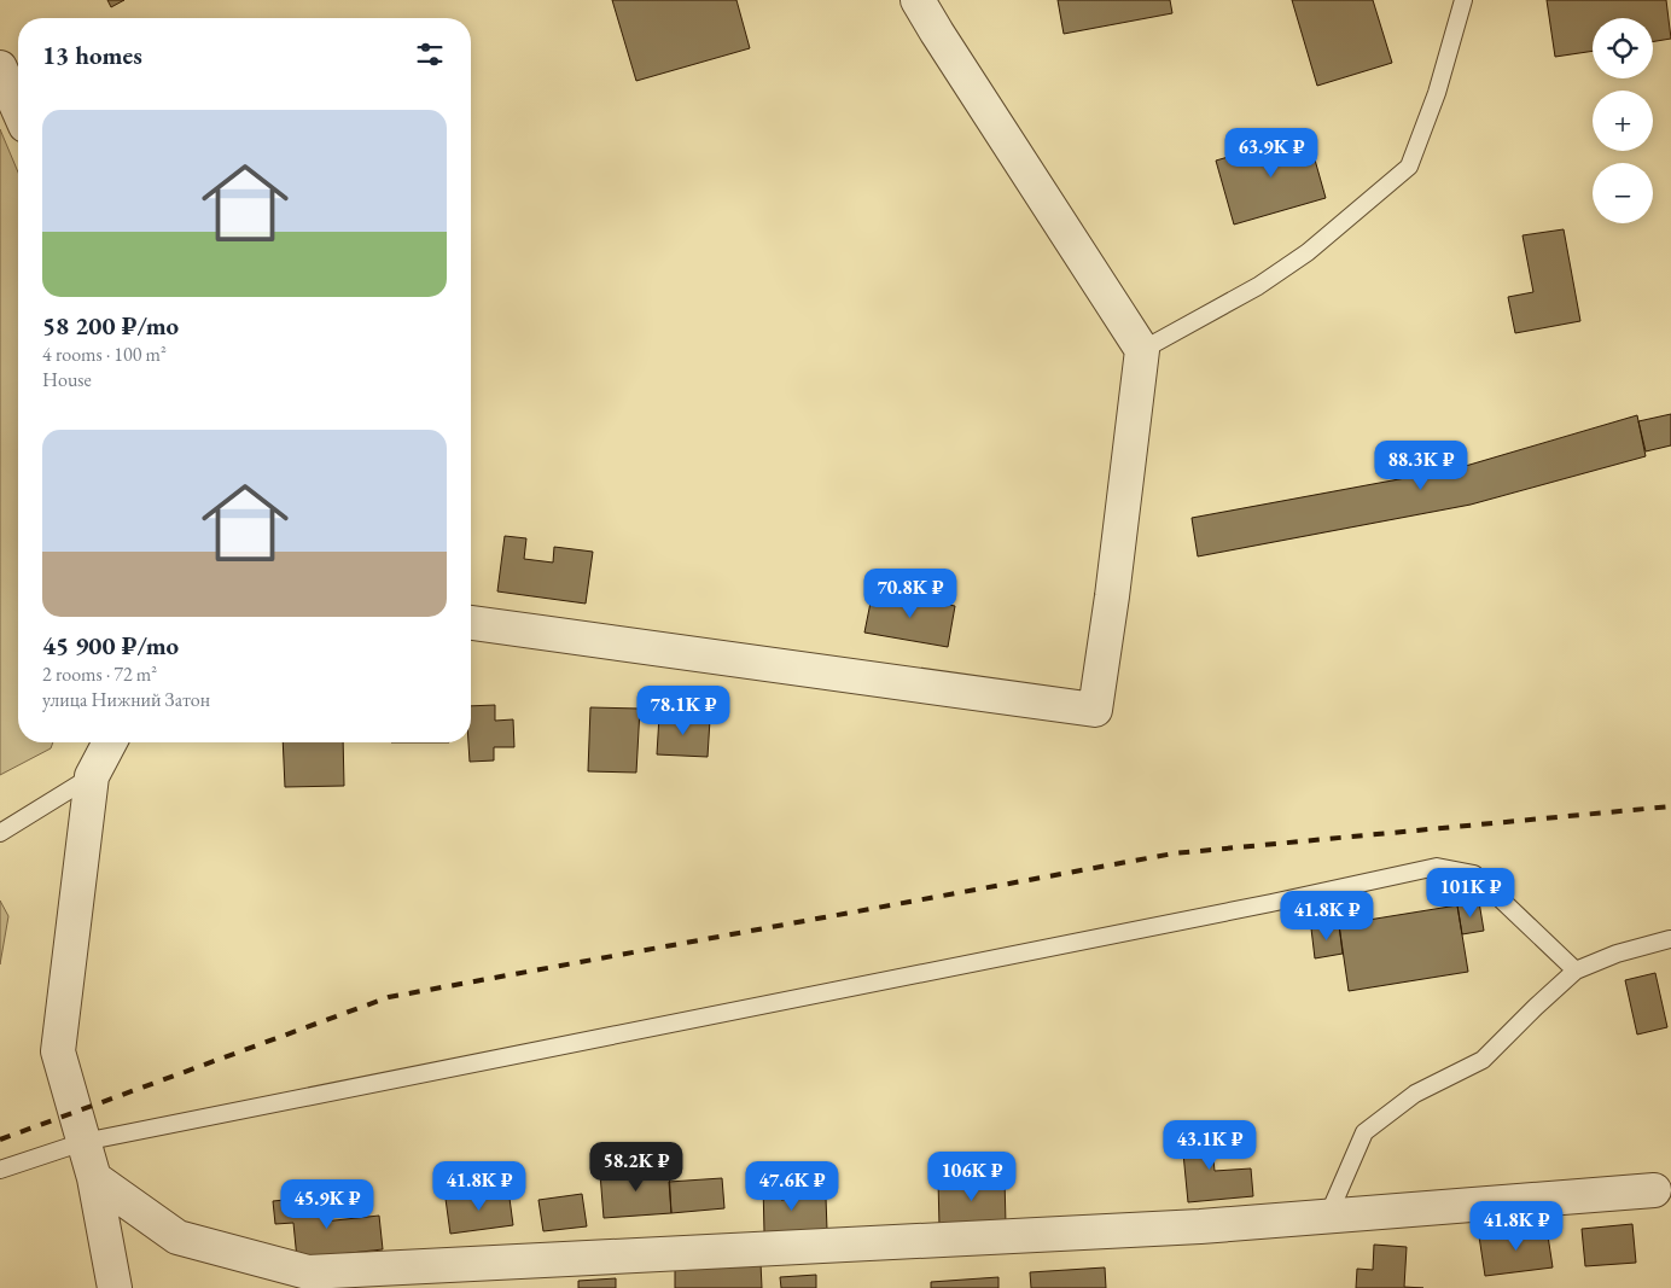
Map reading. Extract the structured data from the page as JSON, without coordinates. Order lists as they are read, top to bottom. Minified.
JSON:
{"page":{"map_buttons":["+","−"],"heading":"13 homes","list":[{"name":"58 200 ₽/mo","note":"4 rooms · 100 m² · House"},{"name":"45 900 ₽/mo","note":"2 rooms · 72 m² · улица Нижний Затон"}],"price":["63.9K ₽","88.3K ₽","70.8K ₽","78.1K ₽","101K ₽","41.8K ₽","43.1K ₽","58.2K ₽","106K ₽","41.8K ₽","47.6K ₽","45.9K ₽","41.8K ₽"]}}
